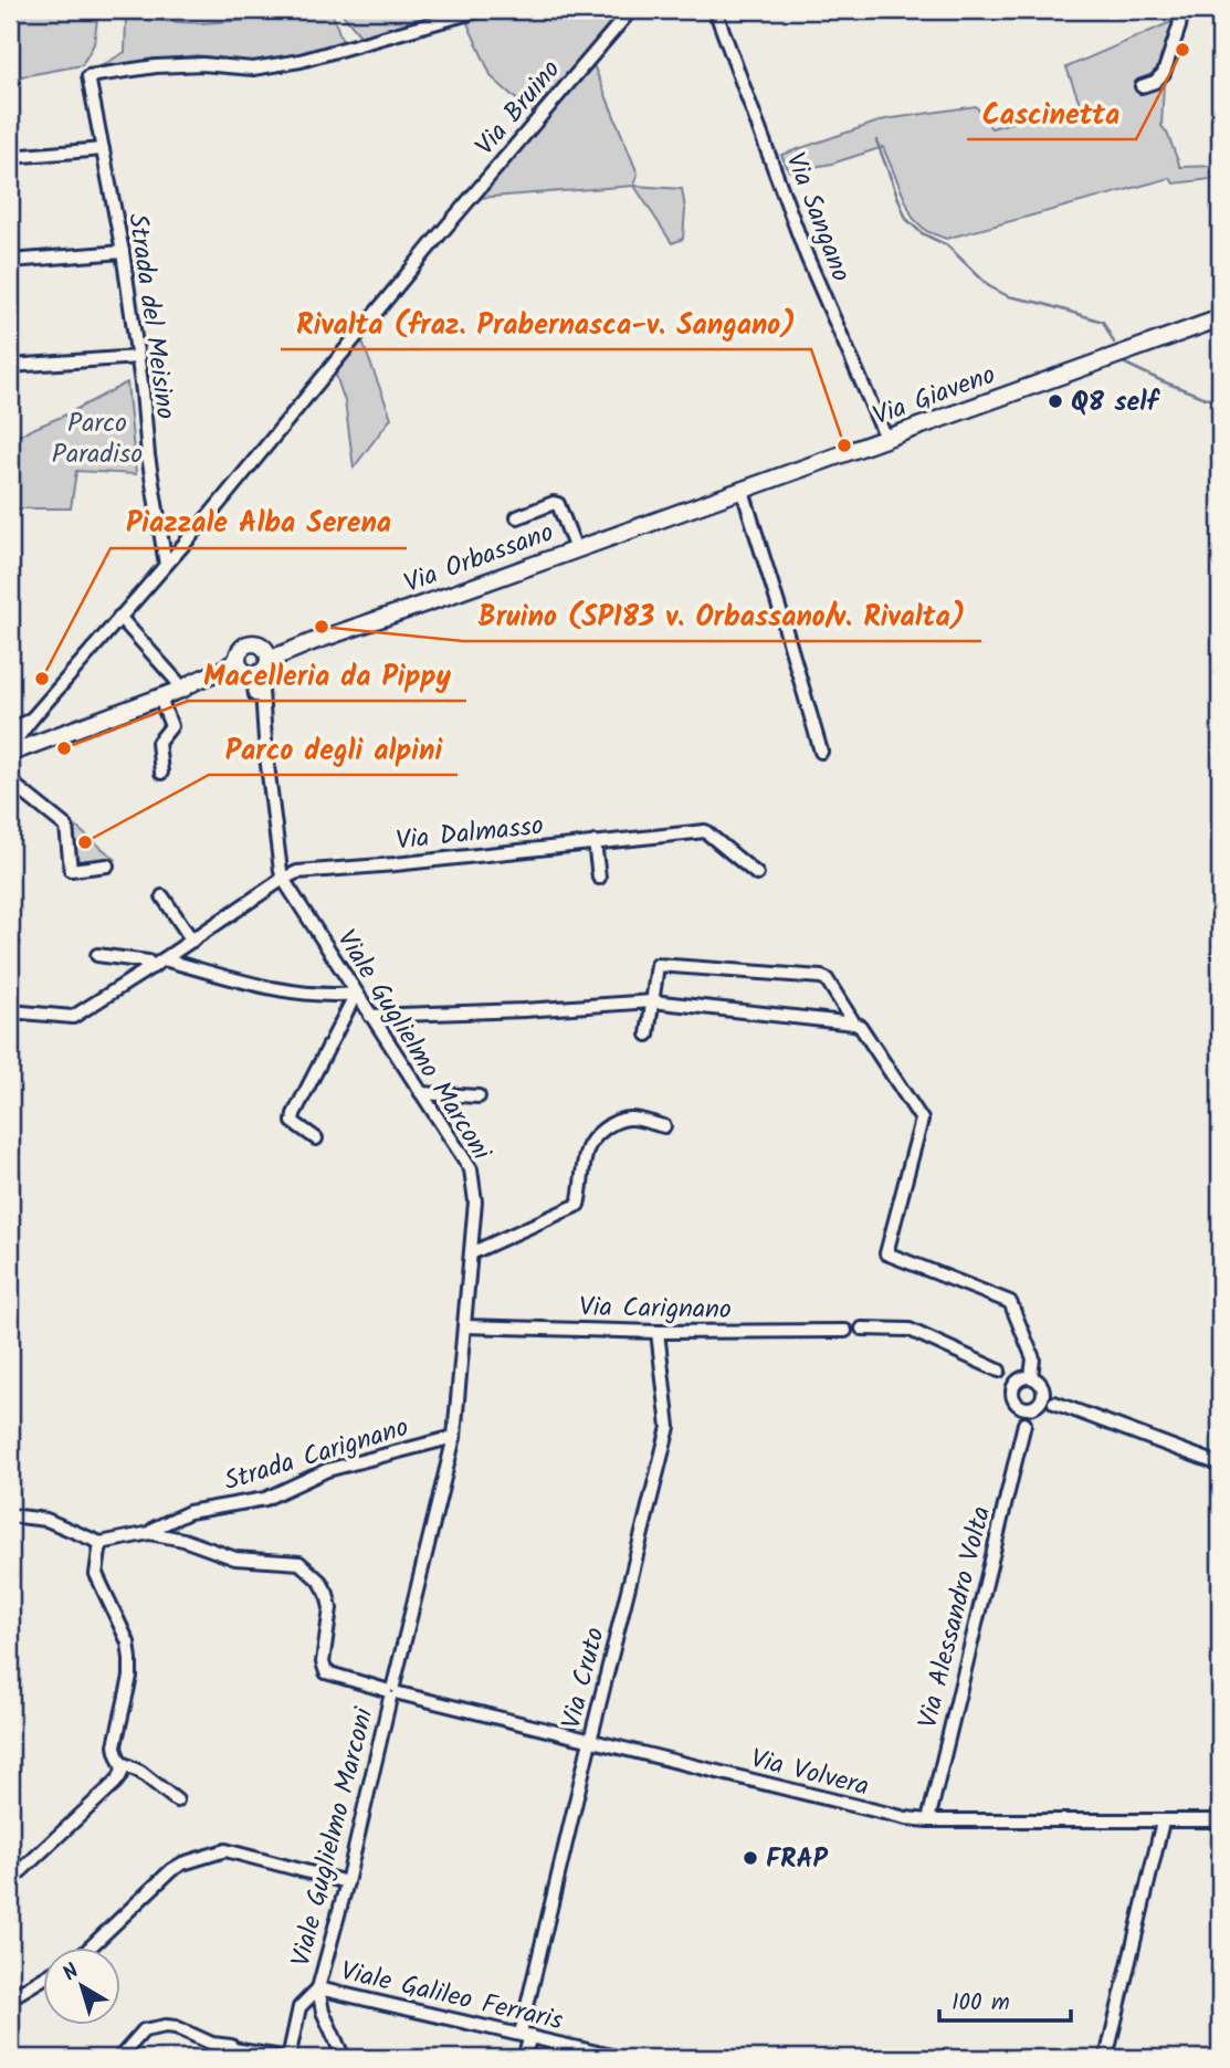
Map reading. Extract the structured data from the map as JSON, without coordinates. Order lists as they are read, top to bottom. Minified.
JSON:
{"streets":{"main road":["Via Giaveno","Via Orbassano"],"street":["Via Bruino","Via Sangano","Strada del Meisino","Via Dalmasso","Viale Guglielmo Marconi","Via Carignano","Strada Carignano","Via Alessandro Volta","Via Cruto","Via Volvera","Viale Galileo Ferraris"]},"crossings":[["Via Bruino","Strada del Meisino"],["Via Bruino","Via Orbassano"],["Via Sangano","Via Giaveno"],["Via Giaveno","Via Orbassano"],["Via Orbassano","Viale Guglielmo Marconi"],["Via Dalmasso","Viale Guglielmo Marconi"],["Viale Guglielmo Marconi","Via Carignano"],["Viale Guglielmo Marconi","Strada Carignano"],["Viale Guglielmo Marconi","Via Volvera"],["Viale Guglielmo Marconi","Viale Galileo Ferraris"],["Via Carignano","Via Cruto"],["Strada Carignano","Via Volvera"],["Via Alessandro Volta","Via Volvera"],["Via Cruto","Via Volvera"],["Via Cruto","Viale Galileo Ferraris"]],"parks":["Parco Paradiso"],"places":["Cascinetta","Q8 self","Rivalta (fraz. Prabernasca-v. Sangano)","Bruino (SP183 v. Orbassano/v. Rivalta)","Piazzale Alba Serena","Macelleria da Pippy","Parco degli alpini","FRAP"],"scale_bar":"100 m","north":"top left"}
